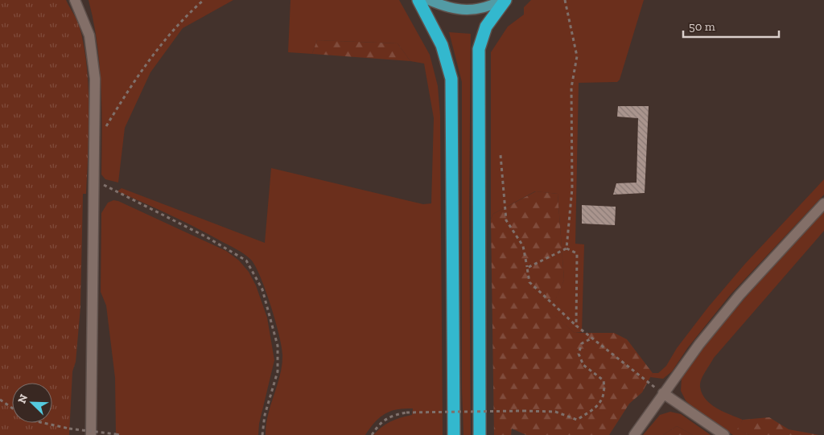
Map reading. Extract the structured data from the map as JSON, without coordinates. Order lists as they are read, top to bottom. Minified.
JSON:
{"scale_bar":"50 m","north":"top left"}
